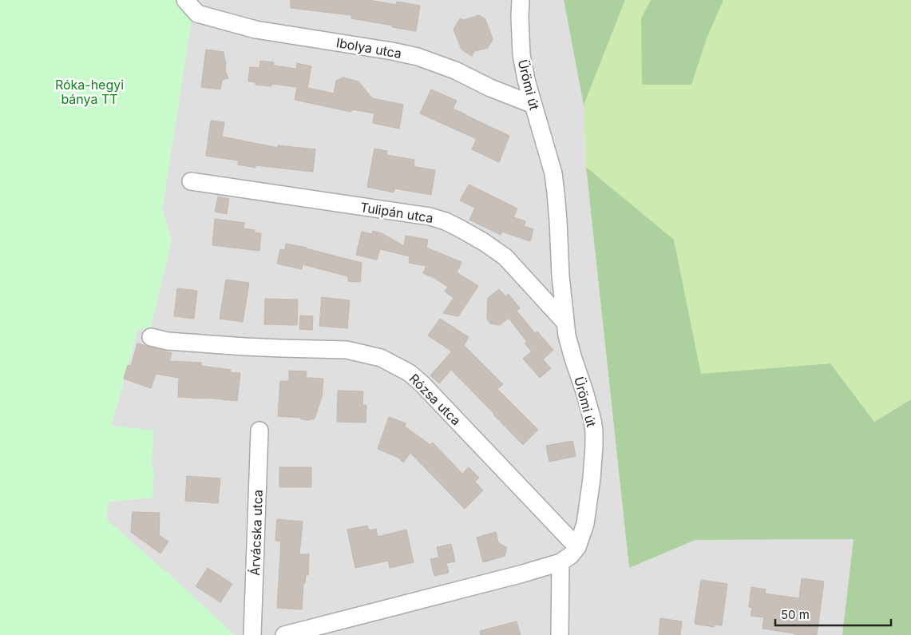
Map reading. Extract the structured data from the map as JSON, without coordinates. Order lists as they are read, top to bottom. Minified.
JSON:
{"streets":{"street":["Ibolya utca","Ürömi út","Tulipán utca","Rózsa utca","Árvácska utca"]},"crossings":[["Ibolya utca","Ürömi út"],["Ürömi út","Tulipán utca"],["Ürömi út","Rózsa utca"]],"parks":["Róka-hegyi bánya TT"],"scale_bar":"50 m"}
